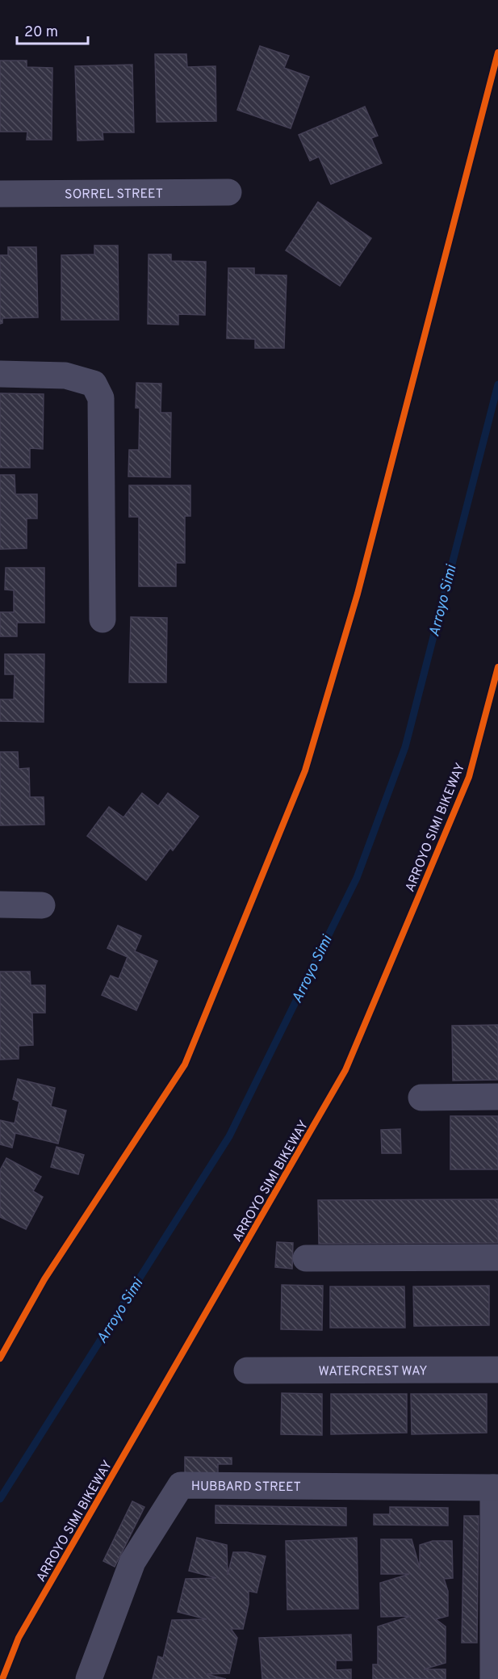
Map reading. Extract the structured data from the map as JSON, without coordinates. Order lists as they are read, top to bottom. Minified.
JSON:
{"streets":{"street":["SORREL STREET","WATERCREST WAY","HUBBARD STREET"],"cycle path":["ARROYO SIMI BIKEWAY"]},"water":["Arroyo Simi"],"scale_bar":"20 m"}
